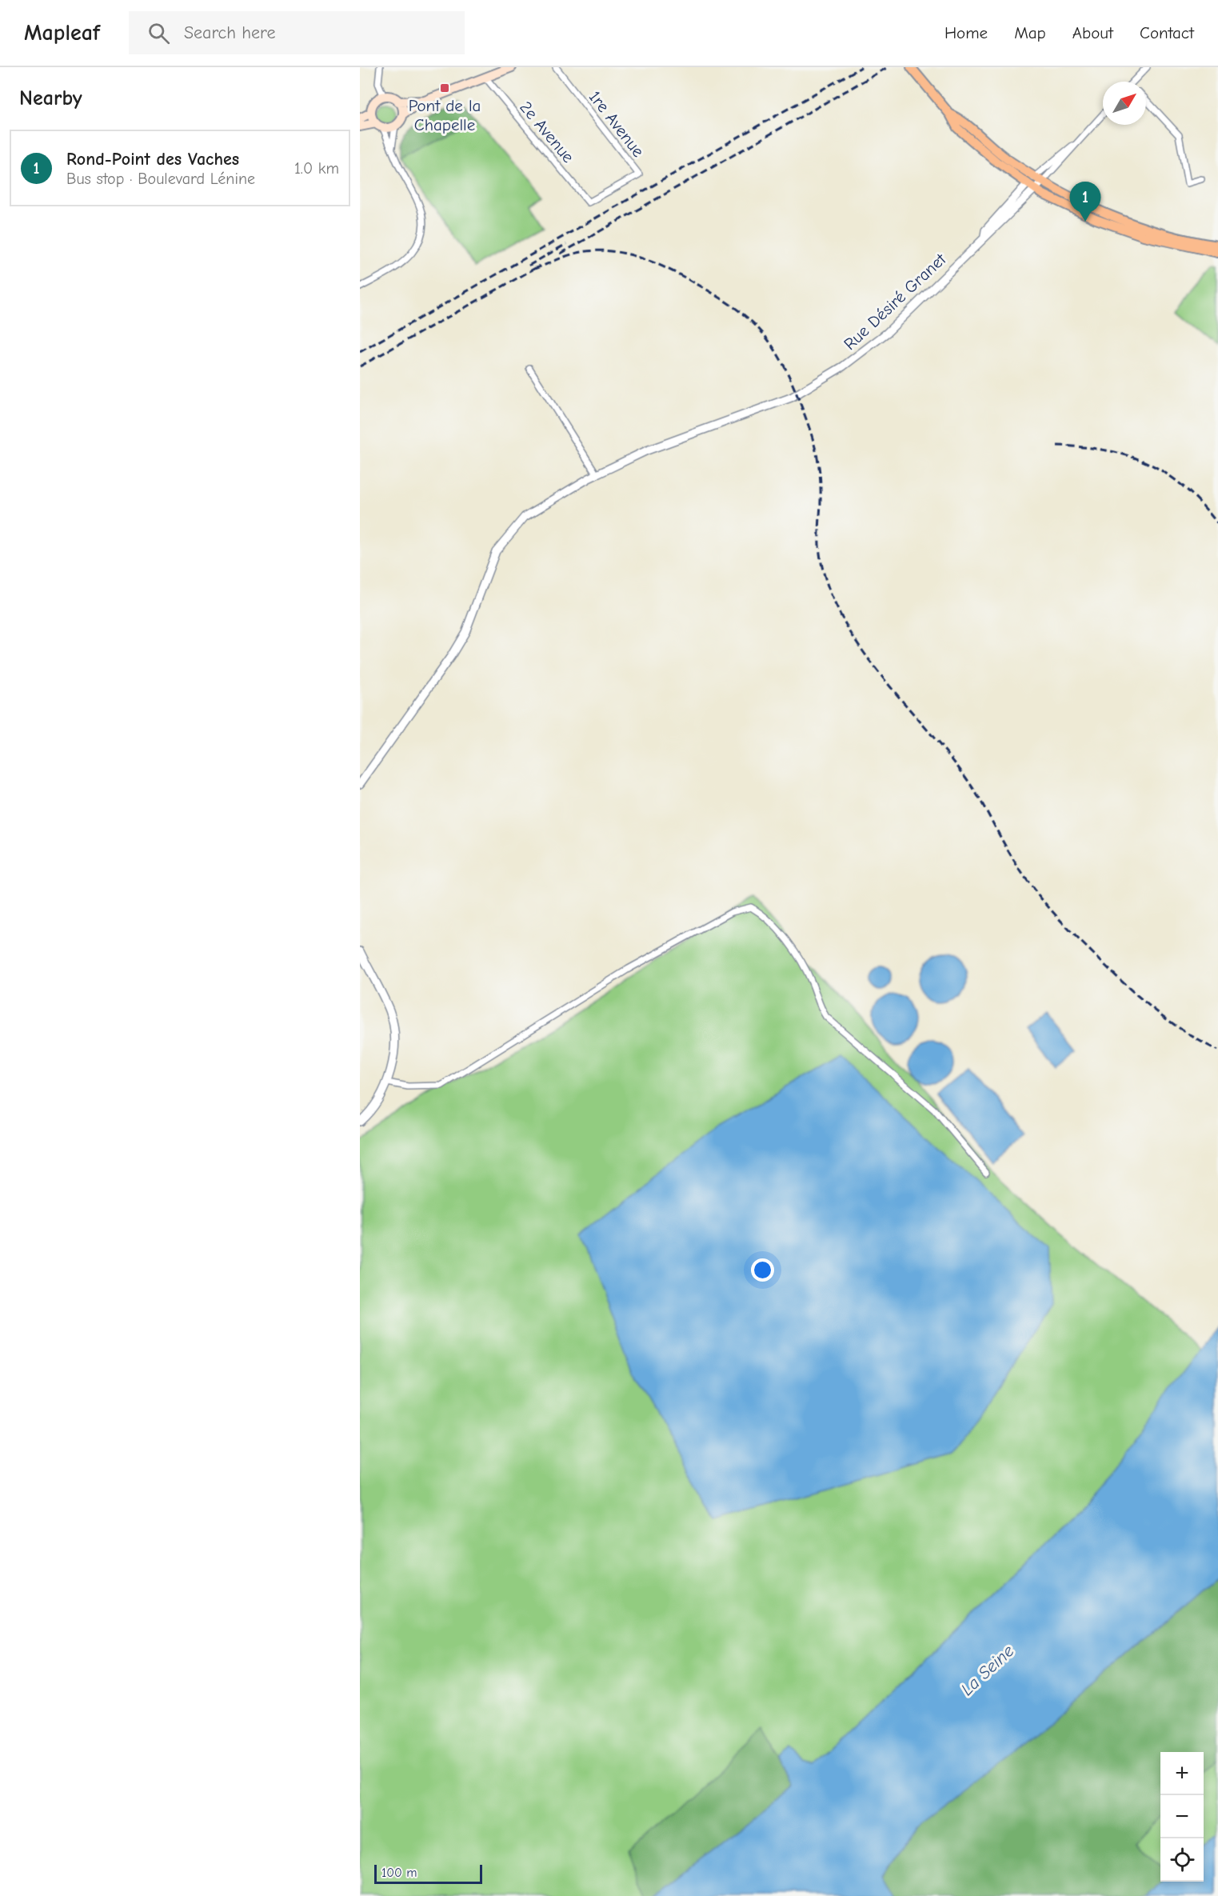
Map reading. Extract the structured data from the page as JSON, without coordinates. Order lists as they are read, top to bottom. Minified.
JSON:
{"streets":{"street":["1re Avenue","2e Avenue","Rue Désiré Granet"]},"crossings":[["1re Avenue","2e Avenue"]],"water":["La Seine"],"places":{"transit":["Pont de la Chapelle"]},"scale_bar":"100 m","north":"top right","page":{"header":"Mapleaf","search":"Search here","nav":["Home","Map","About","Contact"],"heading":"Nearby","list":[{"mark":"1","name":"Rond-Point des Vaches","note":"Bus stop · Boulevard Lénine","value":"1.0 km"}],"pins":"1","map_buttons":["+","−"],"scale":"100 m"}}
